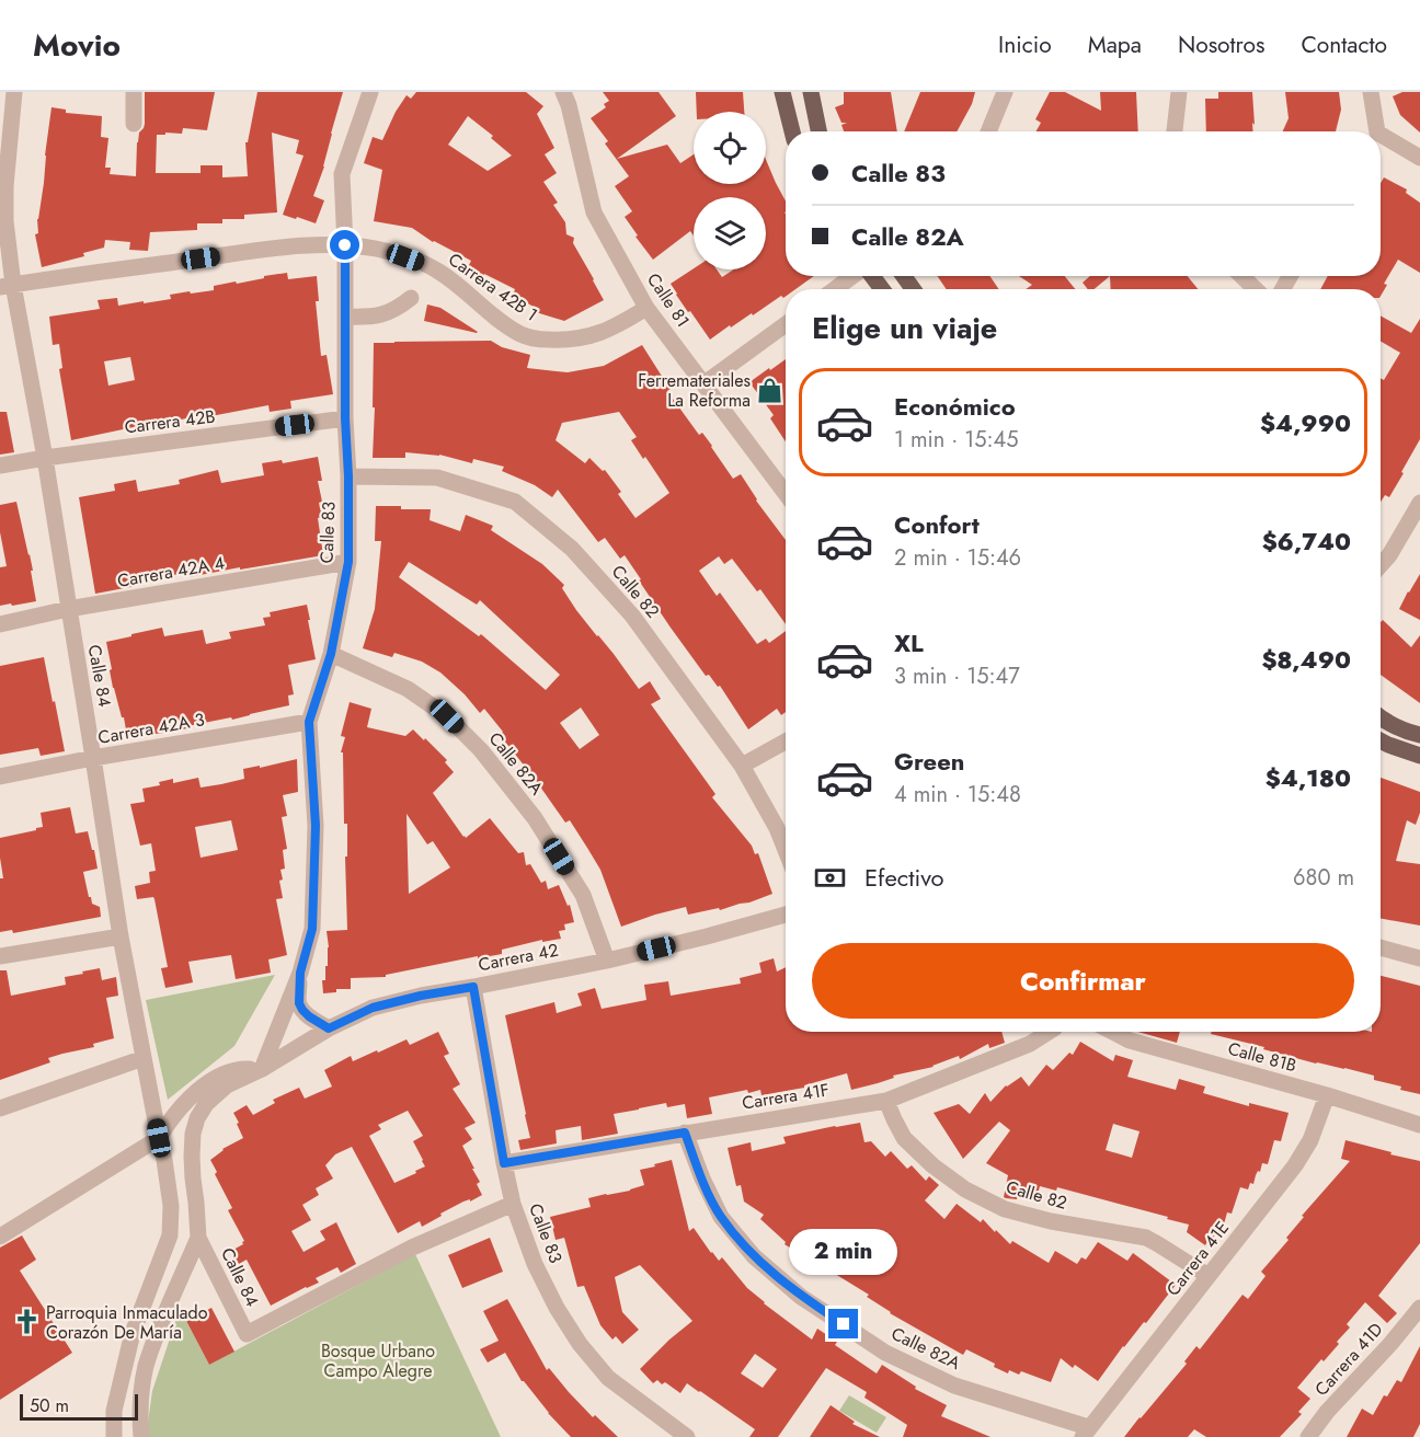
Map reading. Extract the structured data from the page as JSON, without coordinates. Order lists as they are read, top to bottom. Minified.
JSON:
{"streets":{"street":["Carrera 42B 1","Calle 81","Carrera 42B","Calle 83","Carrera 42A 4","Calle 82","Calle 84","Carrera 42A 3","Calle 82A","Carrera 42","Calle 81B","Carrera 41F","Carrera 41E","Carrera 41D"]},"crossings":[["Carrera 42B 1","Calle 81"],["Carrera 42B 1","Calle 83"],["Carrera 42B 1","Calle 84"],["Carrera 42B","Calle 83"],["Carrera 42B","Calle 84"],["Calle 83","Carrera 42A 4"],["Calle 83","Calle 82"],["Calle 83","Calle 84"],["Calle 83","Carrera 42A 3"],["Calle 83","Calle 82A"],["Calle 83","Carrera 42"],["Calle 83","Carrera 41F"],["Carrera 42A 4","Calle 84"],["Calle 82","Carrera 41F"],["Calle 82","Carrera 41E"],["Calle 84","Carrera 42A 3"],["Calle 84","Carrera 42"],["Calle 82A","Carrera 42"],["Calle 82A","Carrera 41F"],["Calle 82A","Carrera 41E"],["Calle 81B","Carrera 41E"]],"parks":["Bosque Urbano Campo Alegre"],"places":{"shop":["Ferremateriales La Reforma"],"church":["Parroquia Inmaculado Corazón De María"]},"scale_bar":"50 m","page":{"header":"Movio","nav":["Inicio","Mapa","Nosotros","Contacto"],"banner":["Calle 83","Calle 82A"],"heading":"Elige un viaje","list":[{"name":"Económico","note":"1 min · 15:45","value":"$4,990"},{"name":"Confort","note":"2 min · 15:46","value":"$6,740"},{"name":"XL","note":"3 min · 15:47","value":"$8,490"},{"name":"Green","note":"4 min · 15:48","value":"$4,180"}],"pay":["Efectivo","680 m"],"buttons":"Confirmar","bubble":"2 min","scale":"50 m"}}
